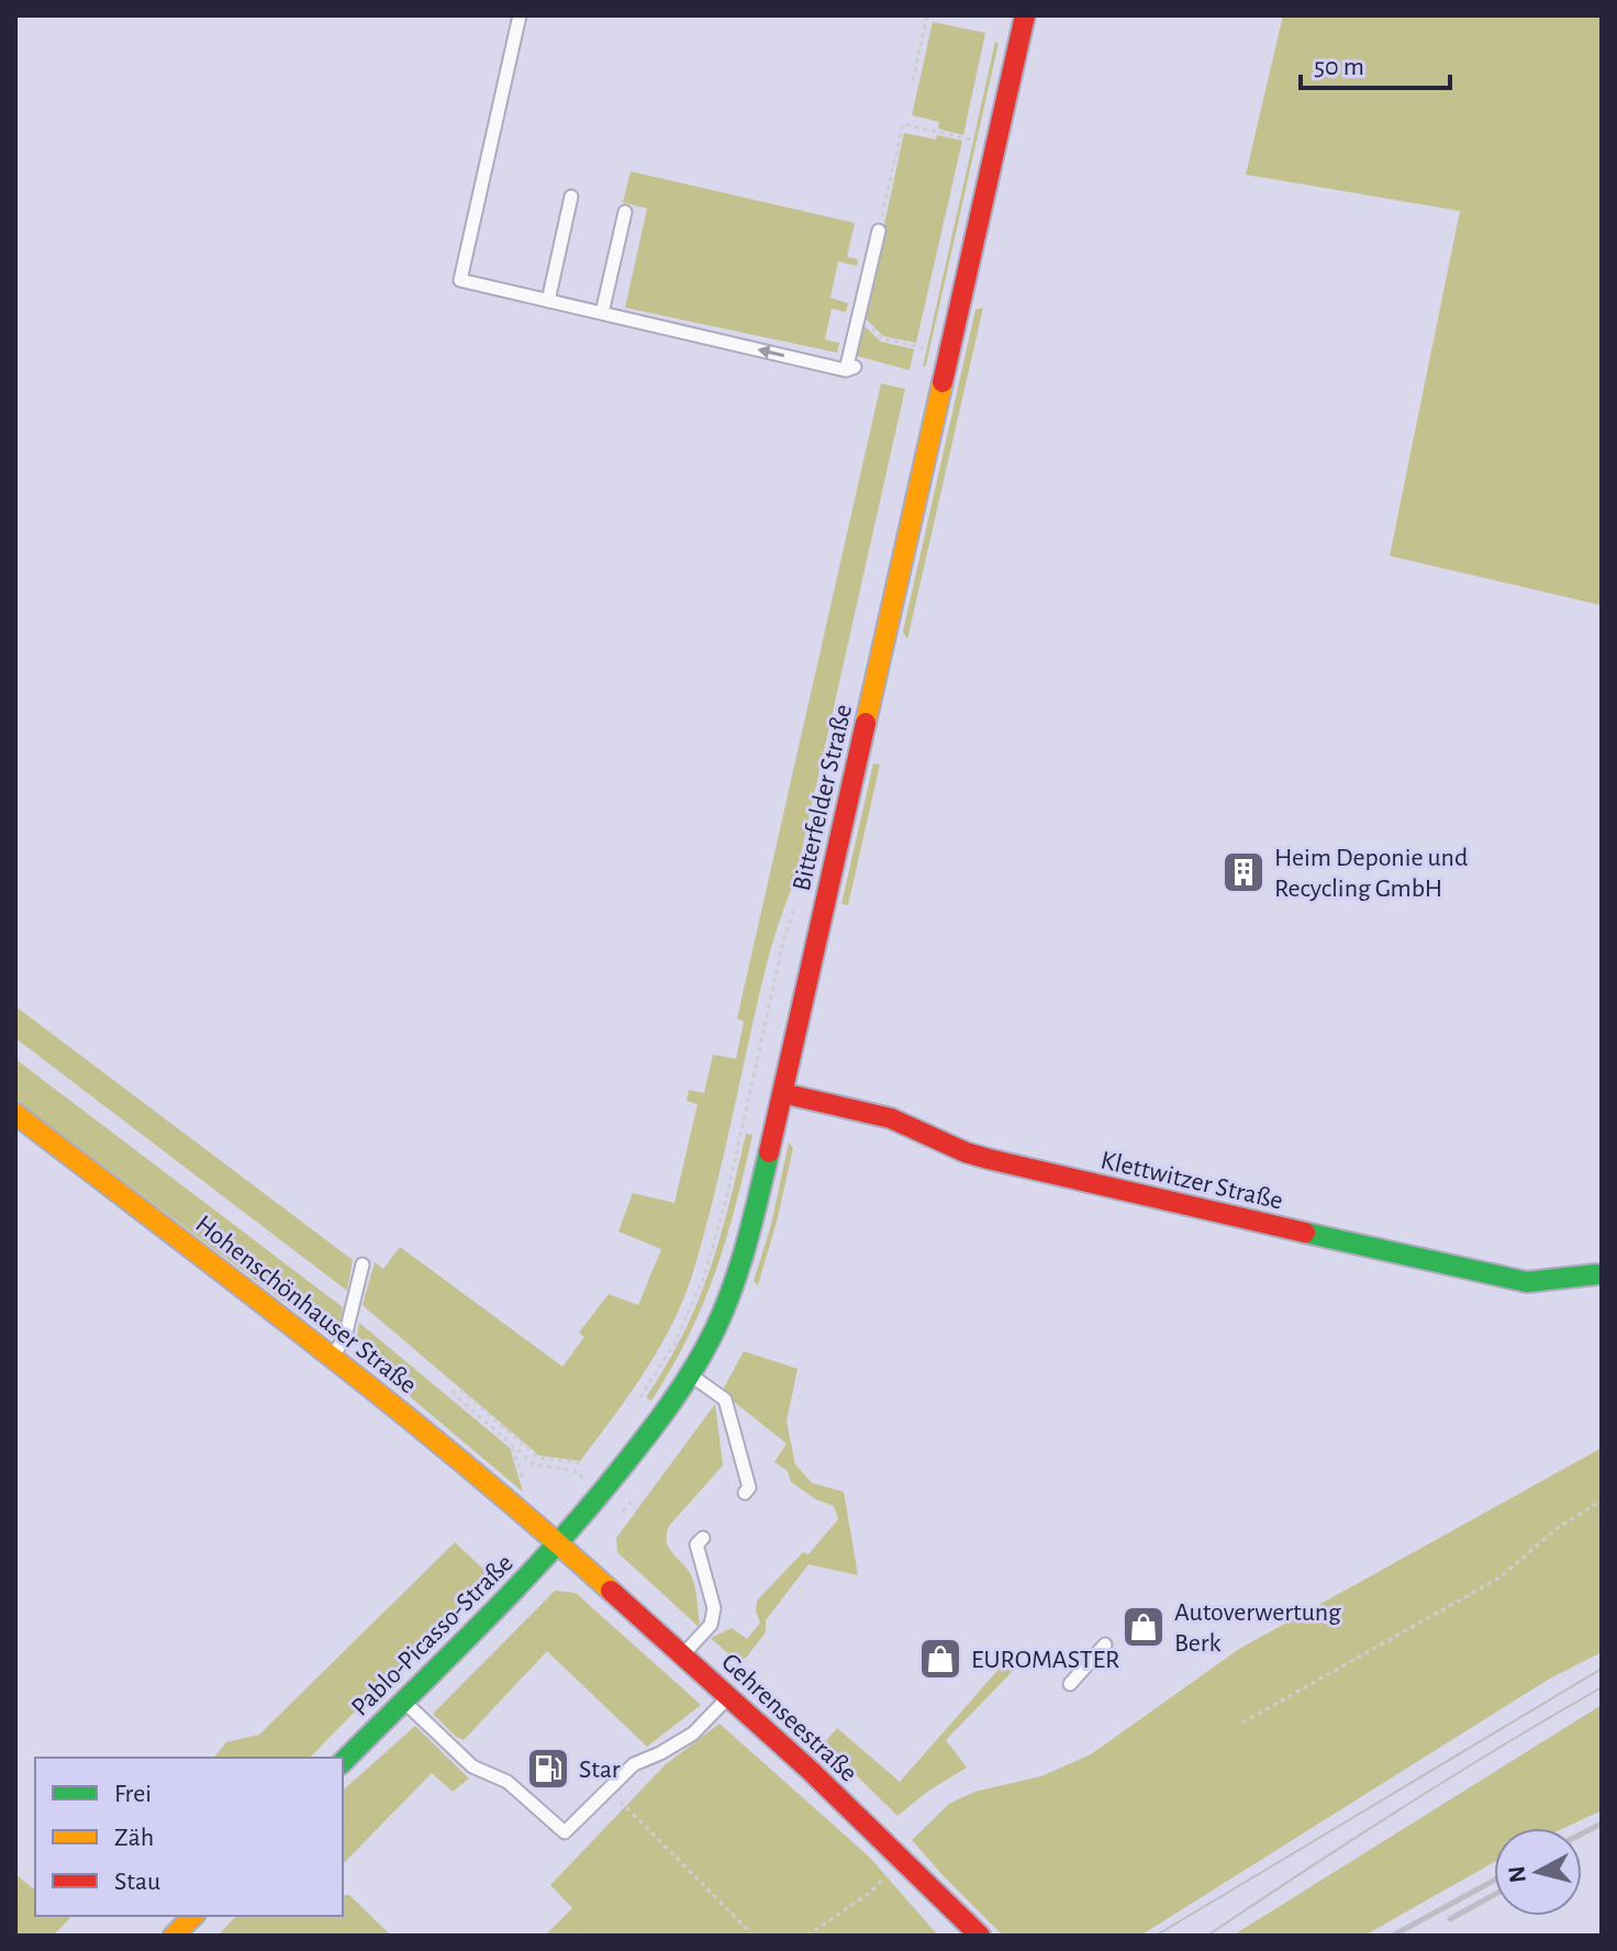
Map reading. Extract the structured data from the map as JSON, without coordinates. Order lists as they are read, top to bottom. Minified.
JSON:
{"streets":{"main road":["Bitterfelder Straße","Klettwitzer Straße","Hohenschönhauser Straße","Pablo-Picasso-Straße","Gehrenseestraße"]},"crossings":[["Bitterfelder Straße","Klettwitzer Straße"],["Bitterfelder Straße","Hohenschönhauser Straße"],["Bitterfelder Straße","Pablo-Picasso-Straße"],["Bitterfelder Straße","Gehrenseestraße"],["Hohenschönhauser Straße","Pablo-Picasso-Straße"],["Hohenschönhauser Straße","Gehrenseestraße"],["Pablo-Picasso-Straße","Gehrenseestraße"]],"places":{"building":["Heim Deponie und Recycling GmbH"],"shop":["Autoverwertung Berk","EUROMASTER"],"fuel station":["Star"]},"legend":["Frei","Zäh","Stau"],"scale_bar":"50 m","north":"left"}
